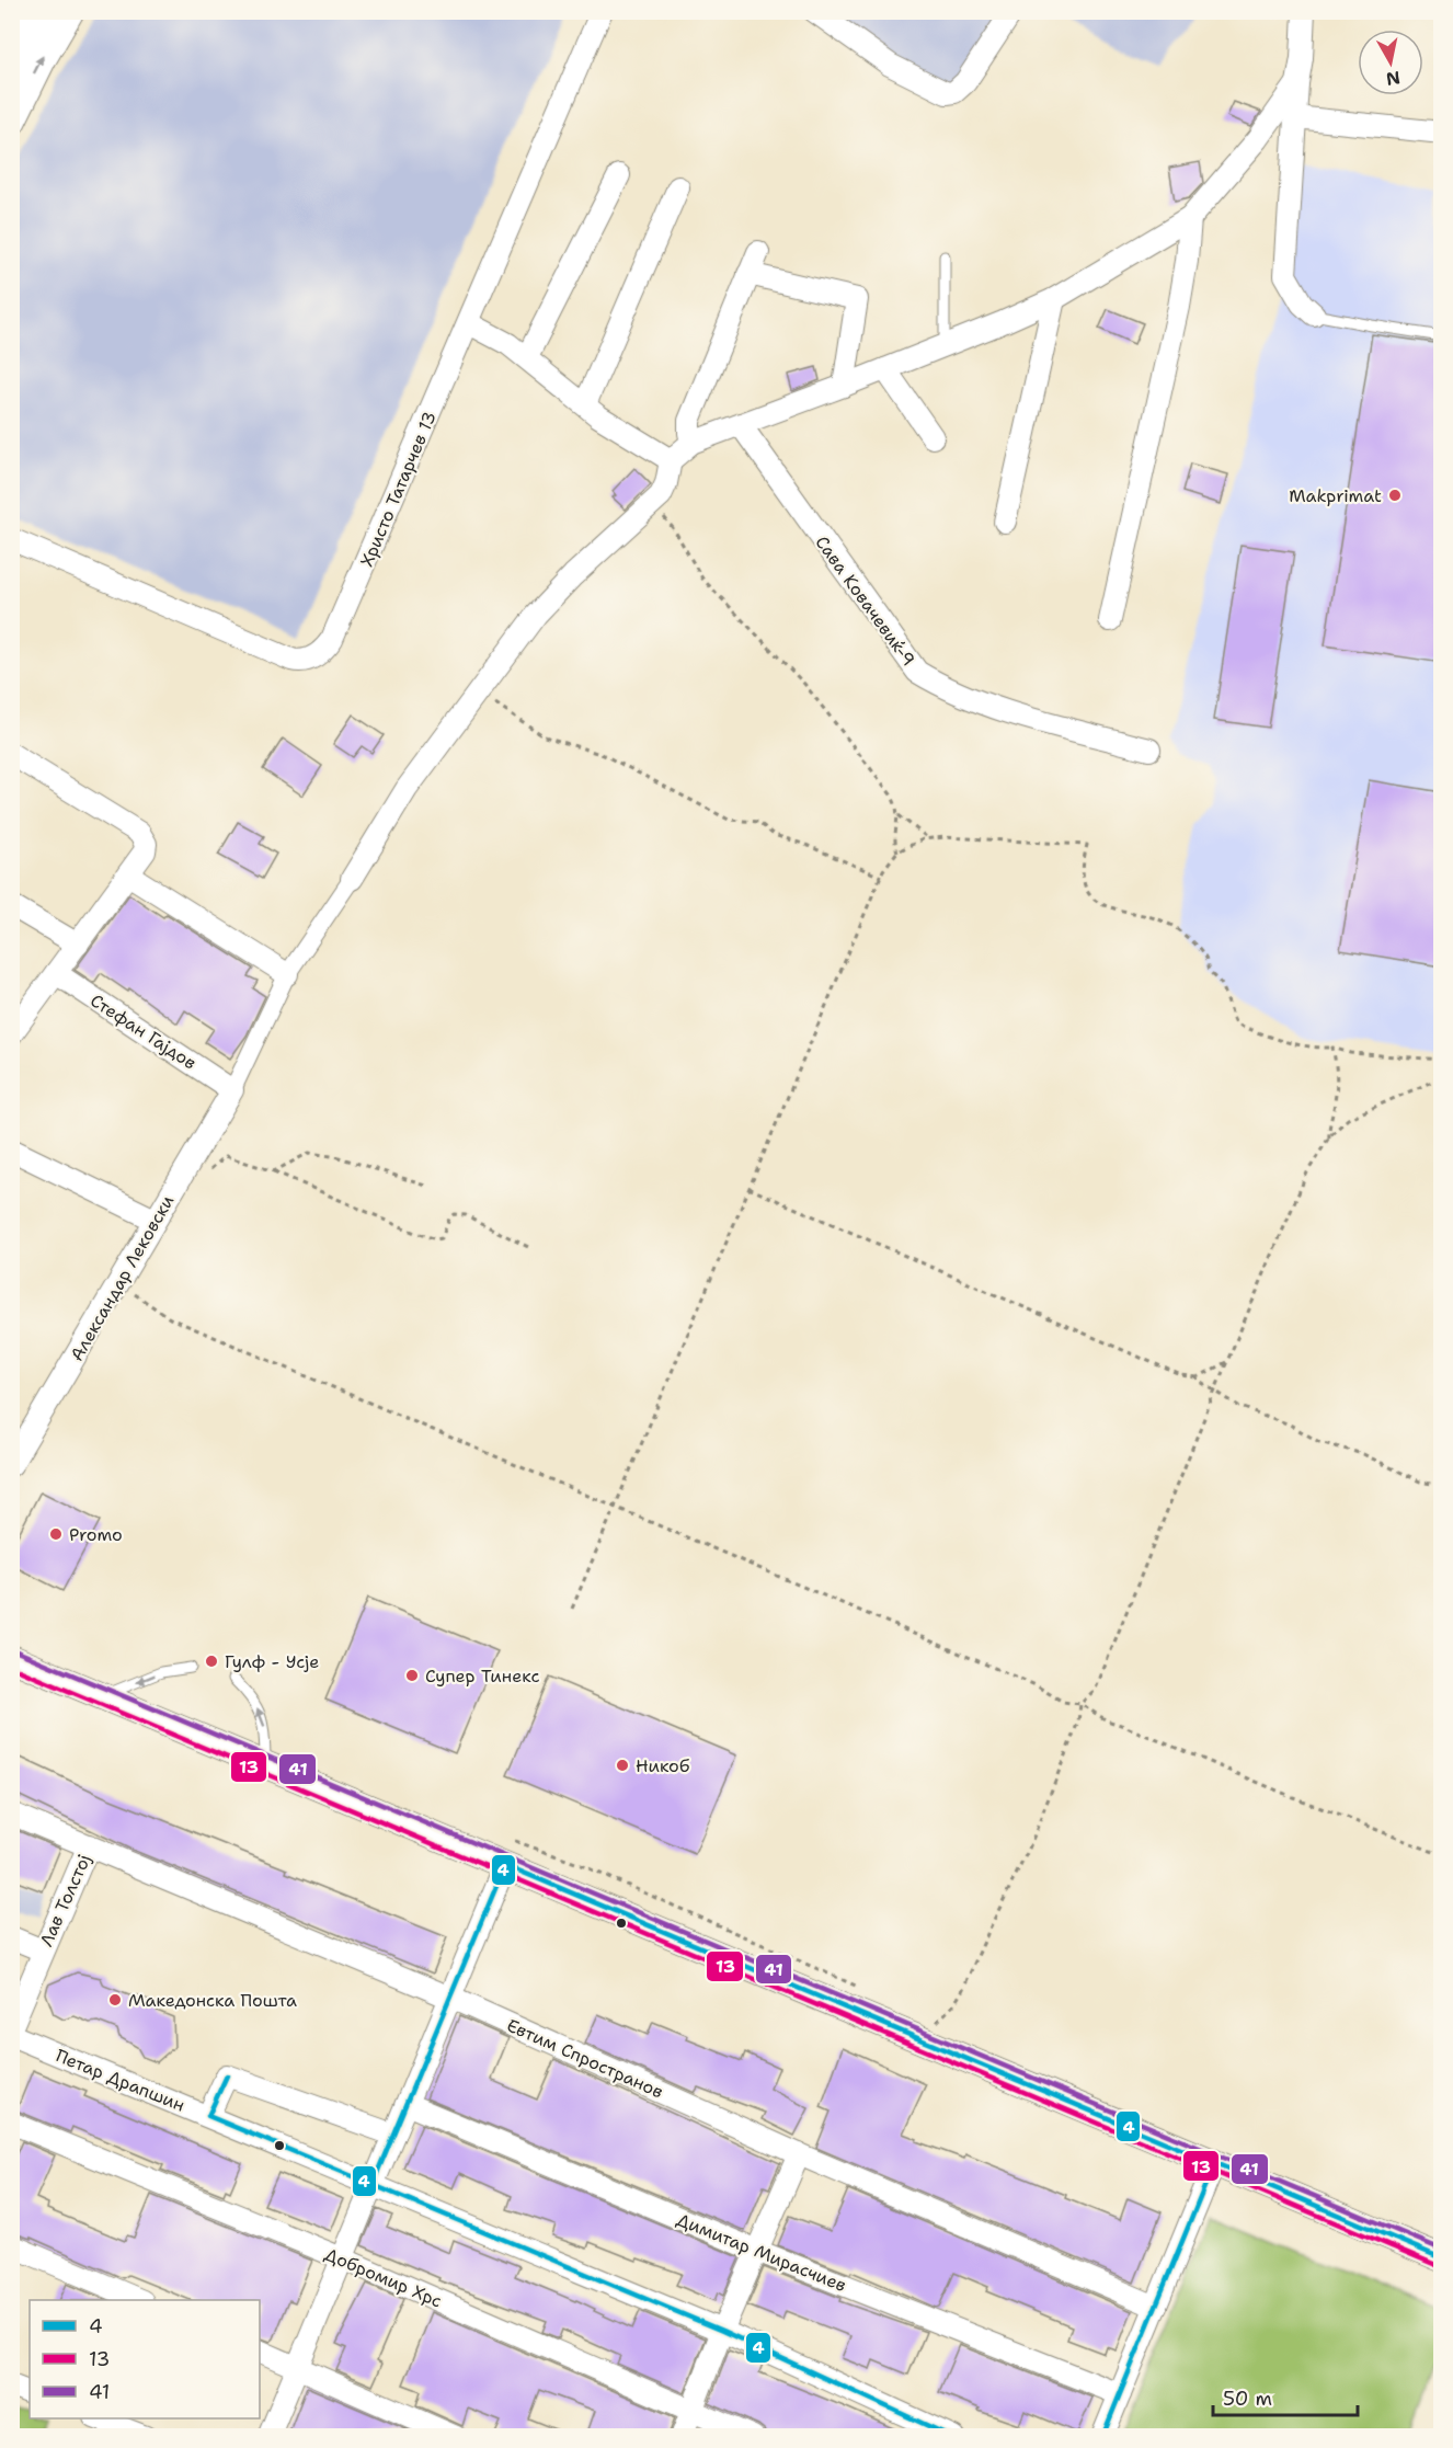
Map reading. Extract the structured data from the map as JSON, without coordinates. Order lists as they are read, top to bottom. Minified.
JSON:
{"streets":{"street":["Христо Татарчев 13","Сава Ковачевиќ-9","Стефан Гајдов","Александар Лековски","Лав Толстој","Евтим Спространов","Петар Драпшин","Димитар Мирасчиев","Добромир Хрс"]},"crossings":[["Стефан Гајдов","Александар Лековски"],["Лав Толстој","Евтим Спространов"]],"places":["Makprimat","Promo","Гулф - Усје","Супер Тинекс","Никоб","Македонска Пошта"],"lines":["transit line 41","transit line 13","transit line 4"],"legend":["4","13","41"],"scale_bar":"50 m","north":"bottom"}
